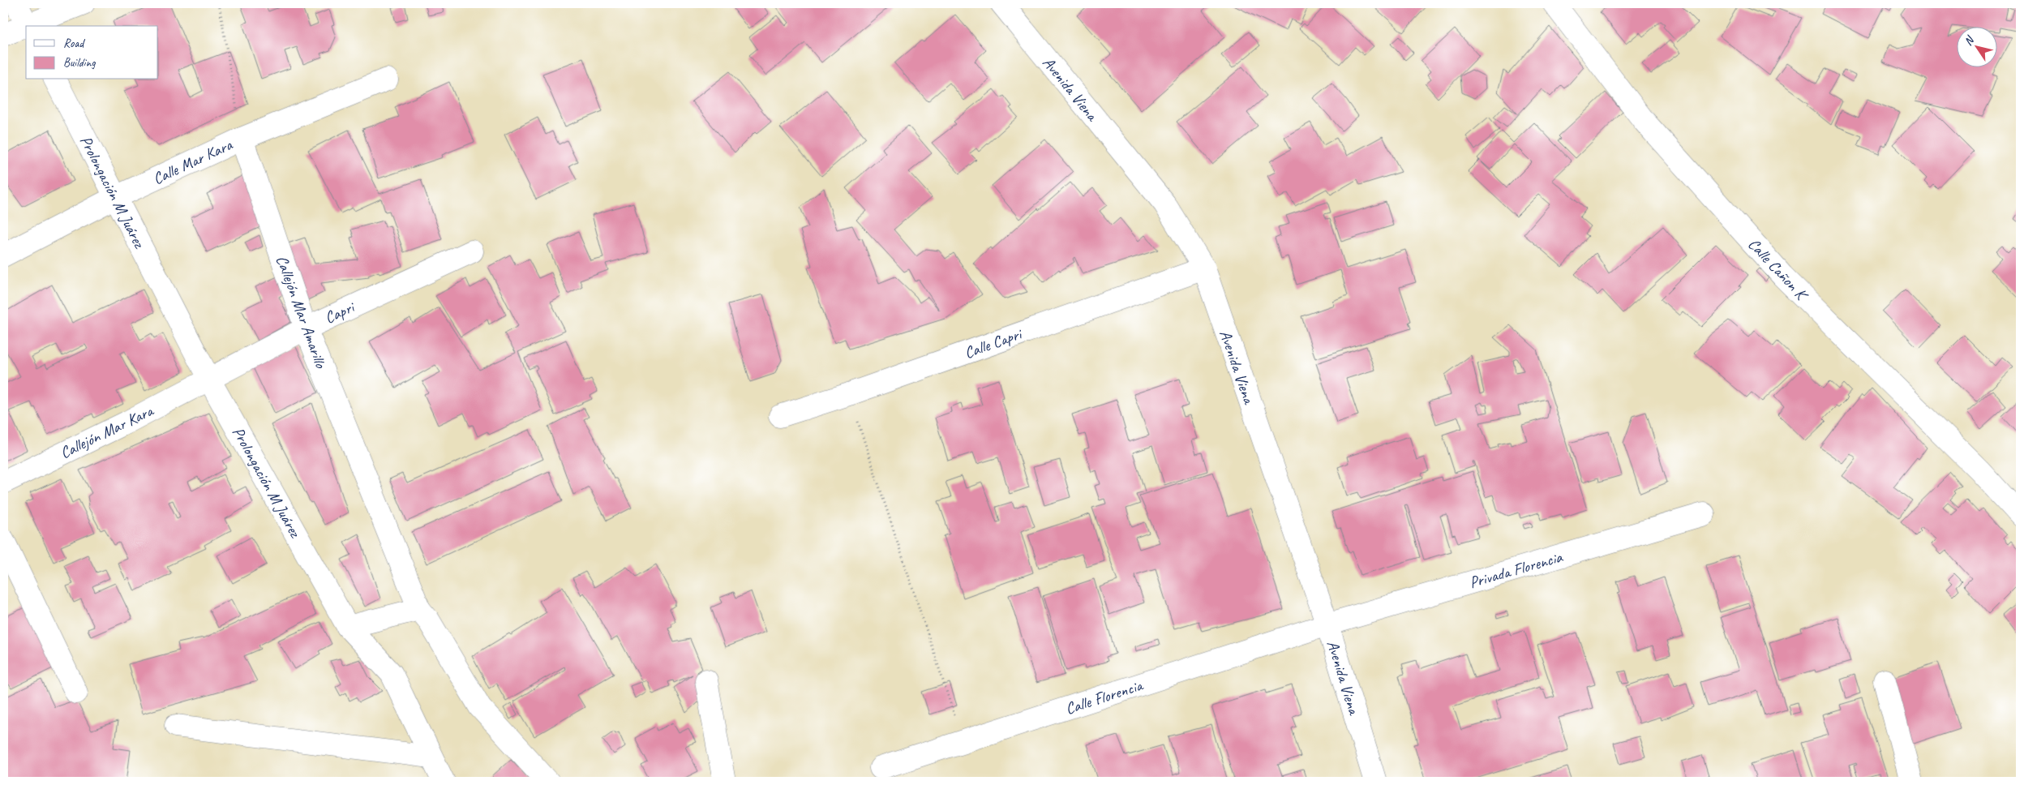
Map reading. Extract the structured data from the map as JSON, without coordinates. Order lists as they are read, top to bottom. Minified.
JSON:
{"streets":{"street":["Avenida Viena","Calle Mar Kara","Prolongación M Juárez","Calle Cañon K","Callejón Mar Amarillo","Capri","Calle Capri","Callejón Mar Kara","Privada Florencia","Calle Florencia"]},"crossings":[["Avenida Viena","Calle Capri"],["Avenida Viena","Privada Florencia"],["Avenida Viena","Calle Florencia"],["Calle Mar Kara","Prolongación M Juárez"],["Calle Mar Kara","Callejón Mar Amarillo"],["Prolongación M Juárez","Capri"],["Prolongación M Juárez","Callejón Mar Kara"],["Callejón Mar Amarillo","Capri"],["Capri","Callejón Mar Kara"],["Privada Florencia","Calle Florencia"]],"legend":["Road","Building"],"north":"top left"}
